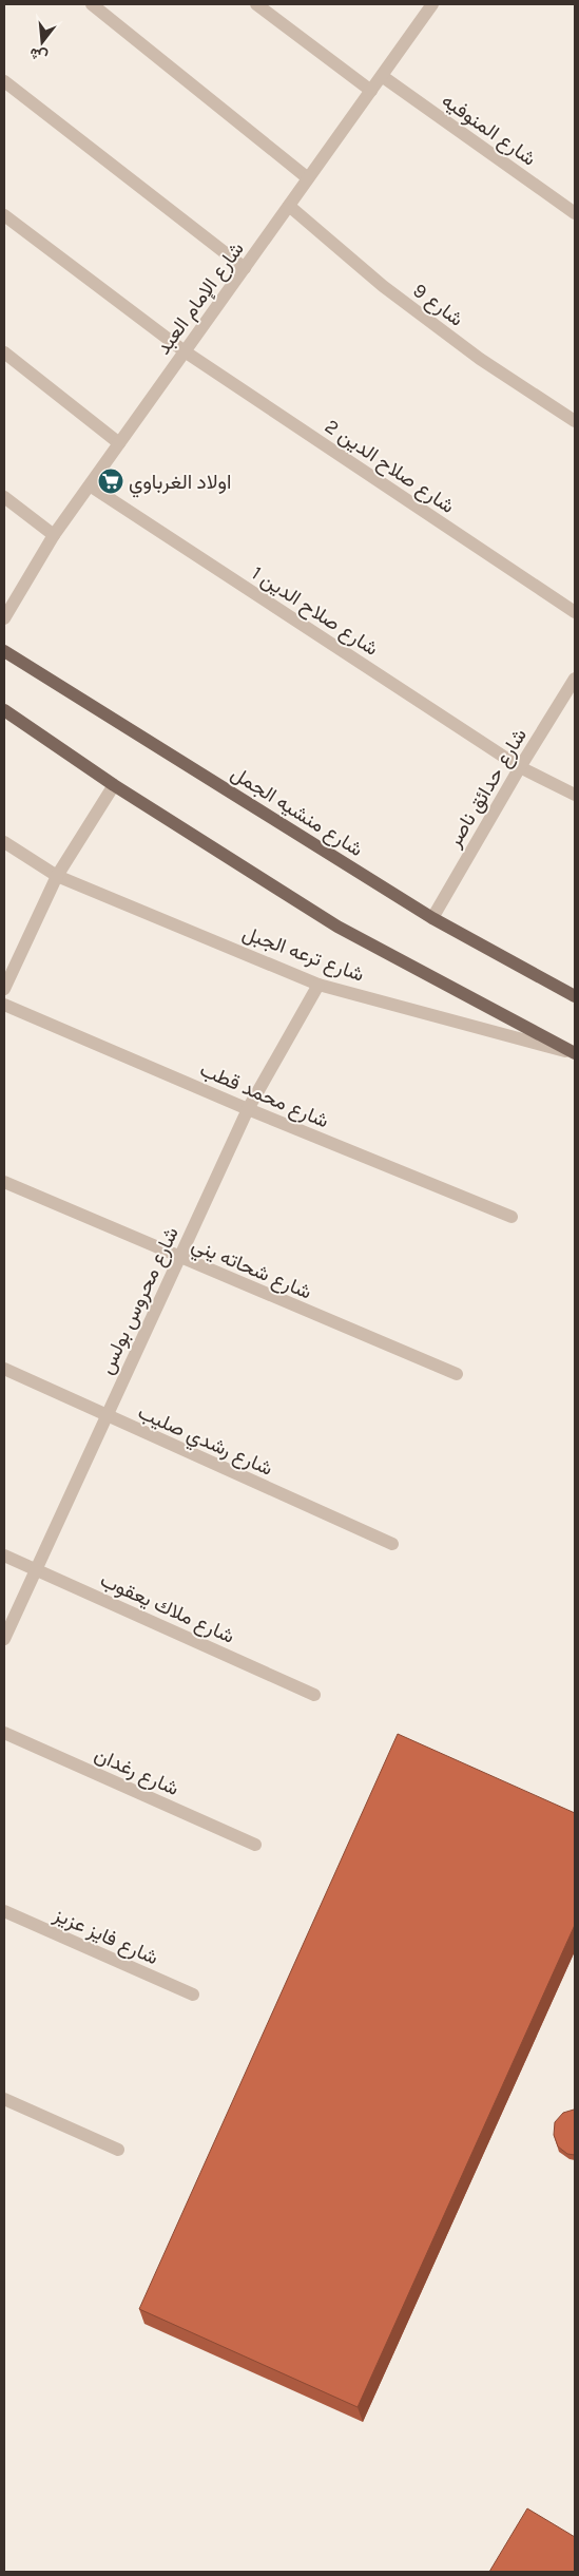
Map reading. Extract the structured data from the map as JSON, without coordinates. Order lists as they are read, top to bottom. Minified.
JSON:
{"streets":{"main road":["شارع منشيه الجمل"],"street":["شارع المنوفيه","شارع الإمام العبد","شارع 9","شارع صلاح الدين 2","شارع صلاح الدين 1","شارع حدائق ناصر","شارع ترعه الجبل","شارع محمد قطب","شارع شحاته يني","شارع محروس بولس","شارع رشدي صليب","شارع ملاك يعقوب","شارع رغدان","شارع فايز عزيز"]},"crossings":[["شارع المنوفيه","شارع الإمام العبد"],["شارع الإمام العبد","شارع 9"],["شارع الإمام العبد","شارع صلاح الدين 2"],["شارع الإمام العبد","شارع صلاح الدين 1"],["شارع صلاح الدين 1","شارع حدائق ناصر"],["شارع حدائق ناصر","شارع منشيه الجمل"],["شارع ترعه الجبل","شارع محروس بولس"],["شارع محمد قطب","شارع محروس بولس"],["شارع شحاته يني","شارع محروس بولس"],["شارع محروس بولس","شارع رشدي صليب"],["شارع محروس بولس","شارع ملاك يعقوب"]],"places":{"supermarket":["اولاد الغرباوي"]},"north":"bottom"}
